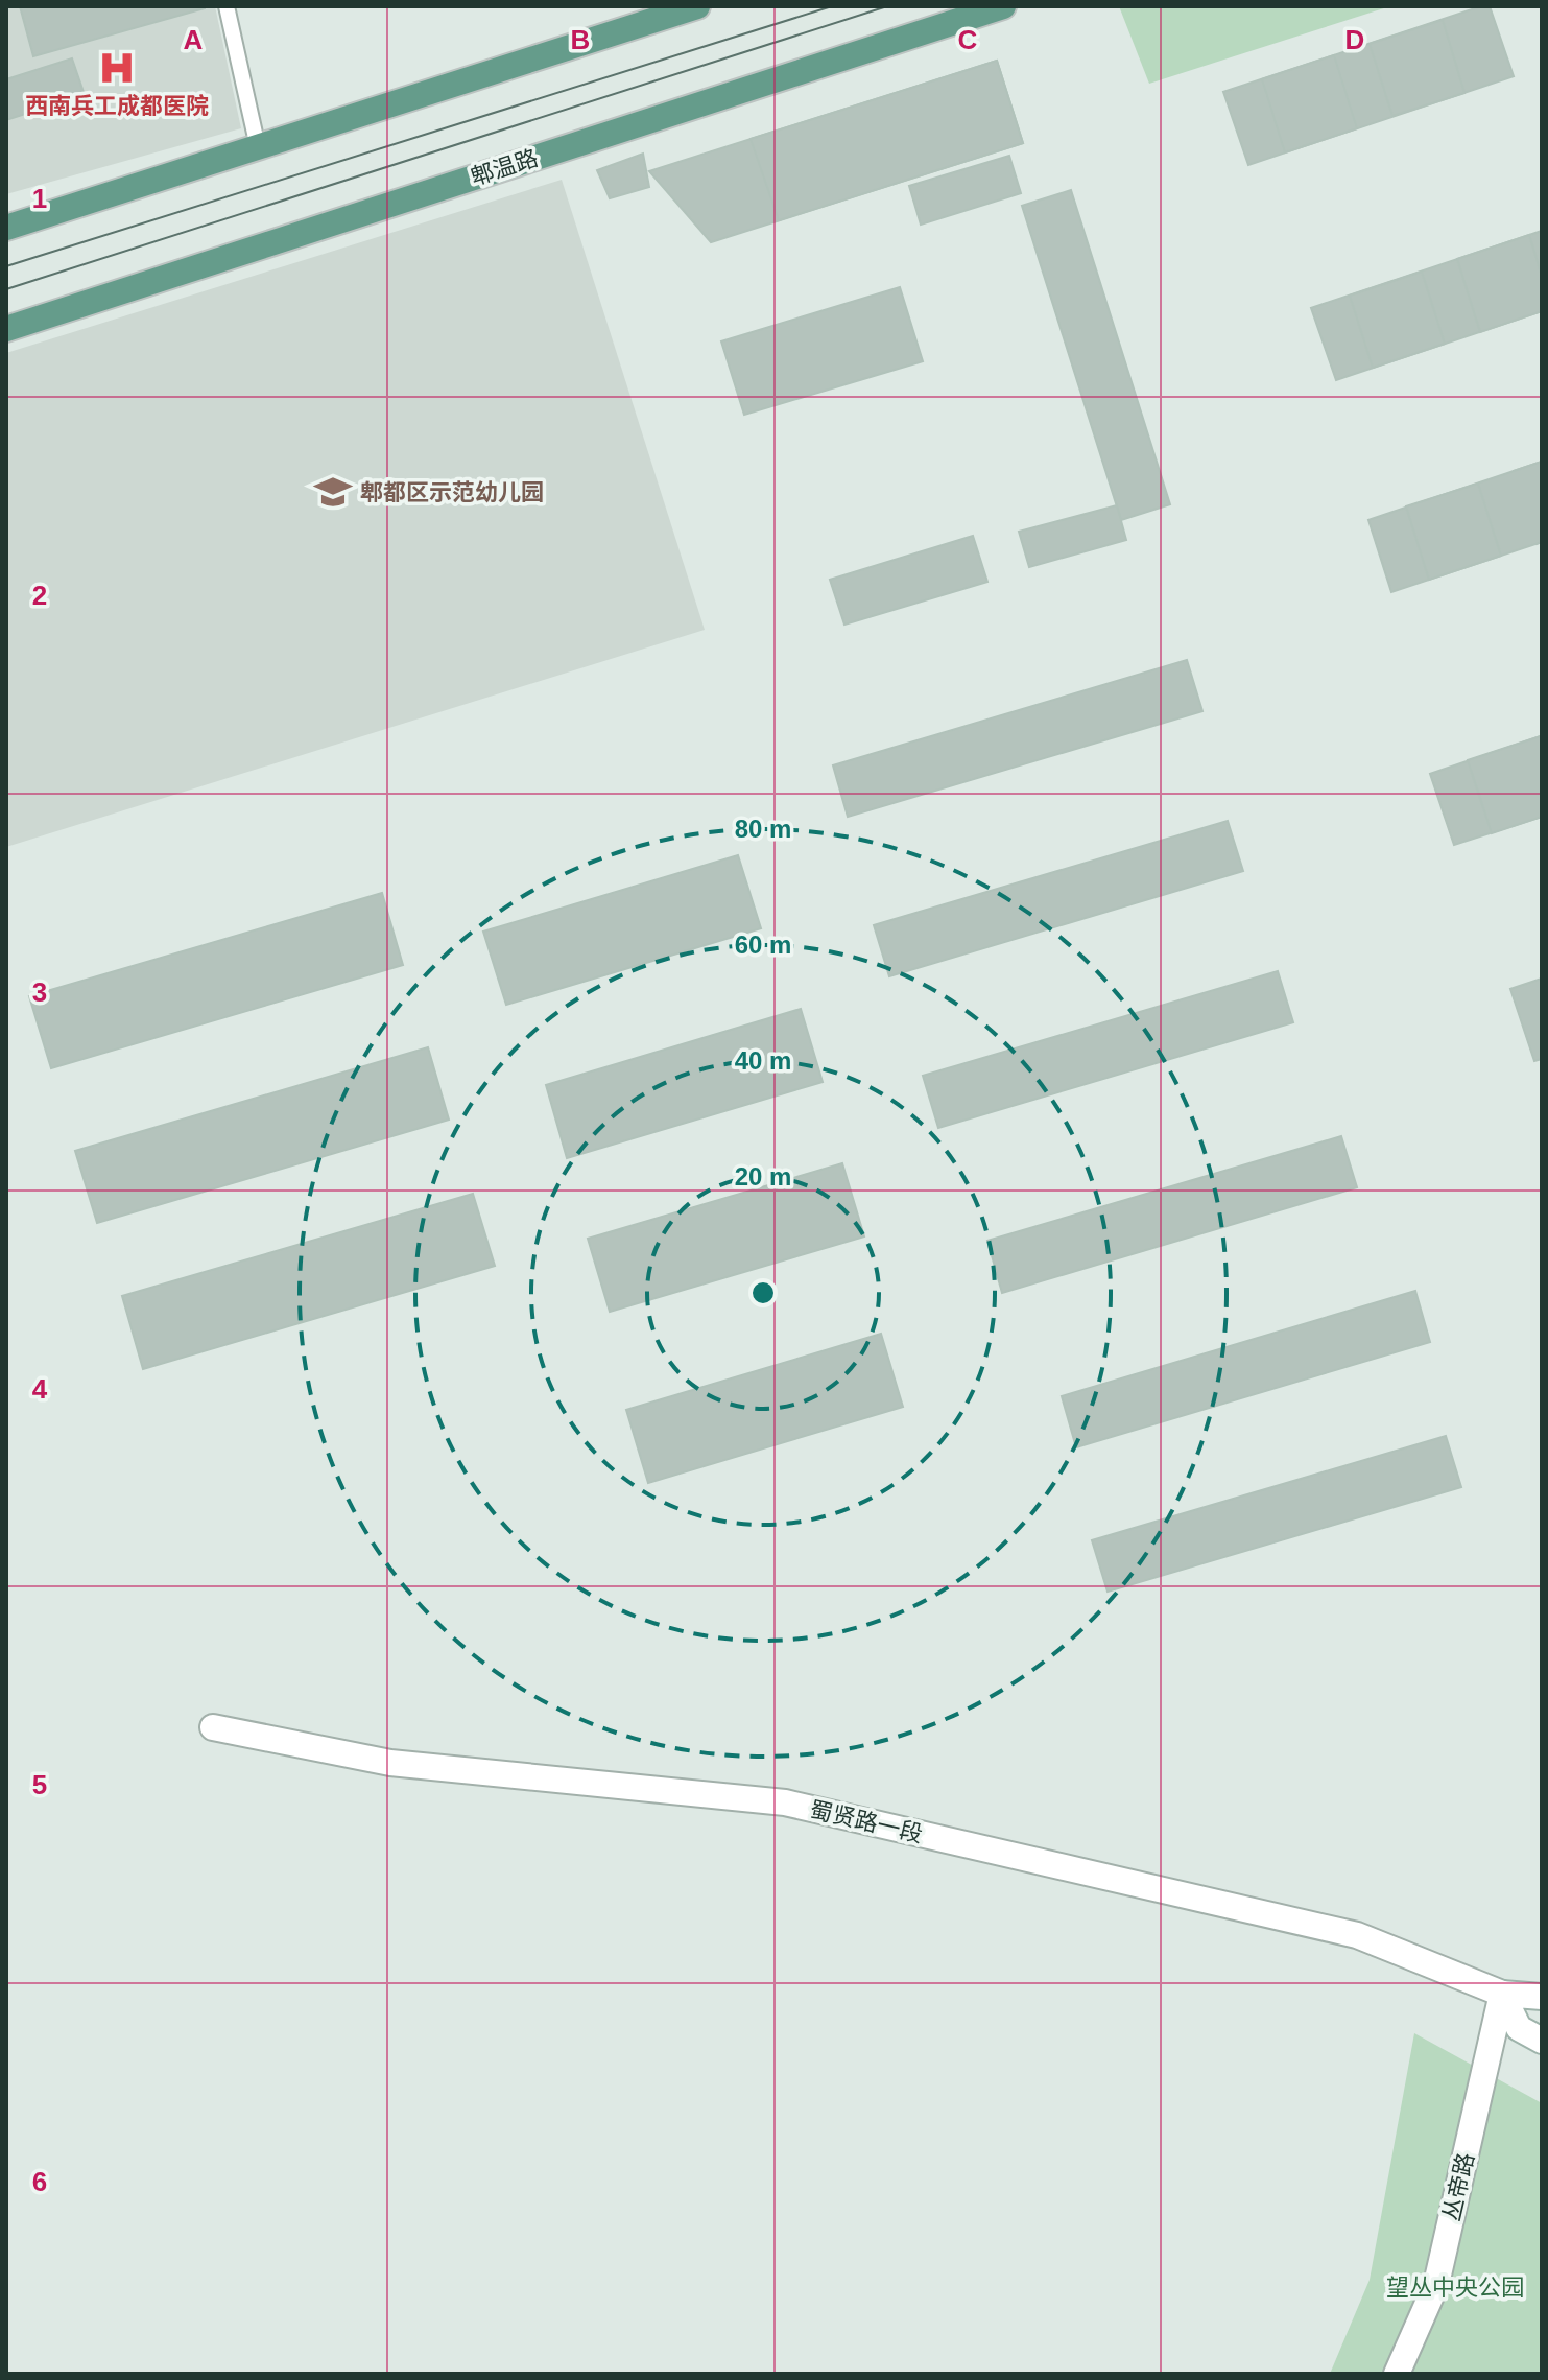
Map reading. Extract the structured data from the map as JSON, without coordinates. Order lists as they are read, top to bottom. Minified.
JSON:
{"streets":{"main road":["郫温路"],"street":["蜀贤路一段","丛帝路"]},"crossings":[["蜀贤路一段","丛帝路"]],"parks":["望丛中央公园"],"places":{"hospital":["西南兵工成都医院"],"school or university":["郫都区示范幼儿园"]},"grid":{"columns":["A","B","C","D"],"rows":["1","2","3","4","5","6"]},"rings":["80 m","60 m","40 m","20 m"]}
